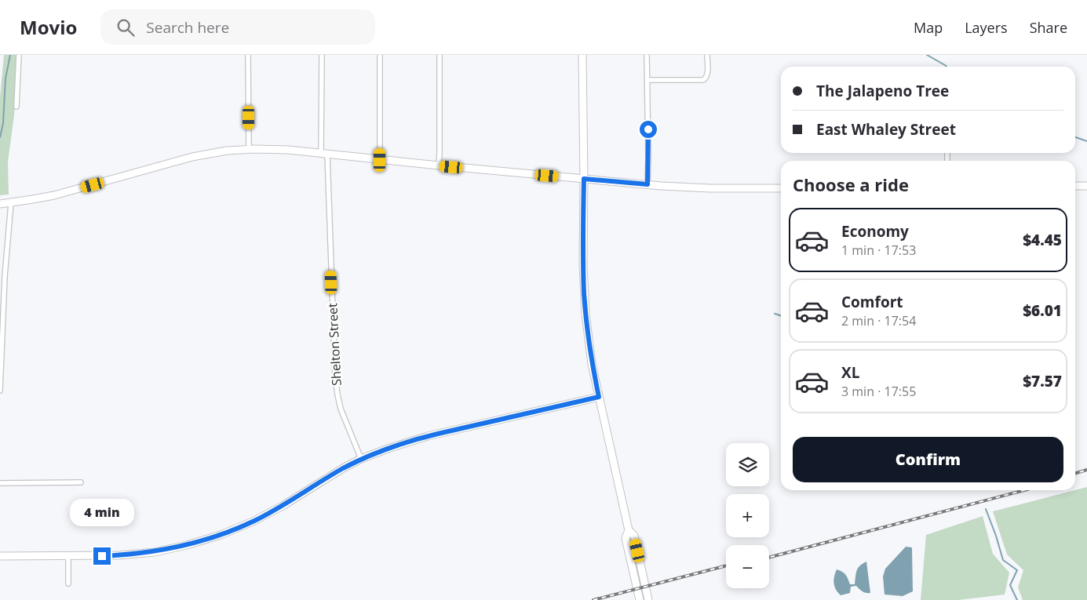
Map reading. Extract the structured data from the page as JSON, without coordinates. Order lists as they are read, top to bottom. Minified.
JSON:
{"streets":{"street":["Shelton Street"]},"page":{"header":"Movio","search":"Search here","nav":["Map","Layers","Share"],"banner":["The Jalapeno Tree","East Whaley Street"],"heading":"Choose a ride","list":[{"name":"Economy","note":"1 min · 17:53","value":"$4.45"},{"name":"Comfort","note":"2 min · 17:54","value":"$6.01"},{"name":"XL","note":"3 min · 17:55","value":"$7.57"}],"buttons":"Confirm","map_buttons":["+","−"],"bubble":"4 min"}}
